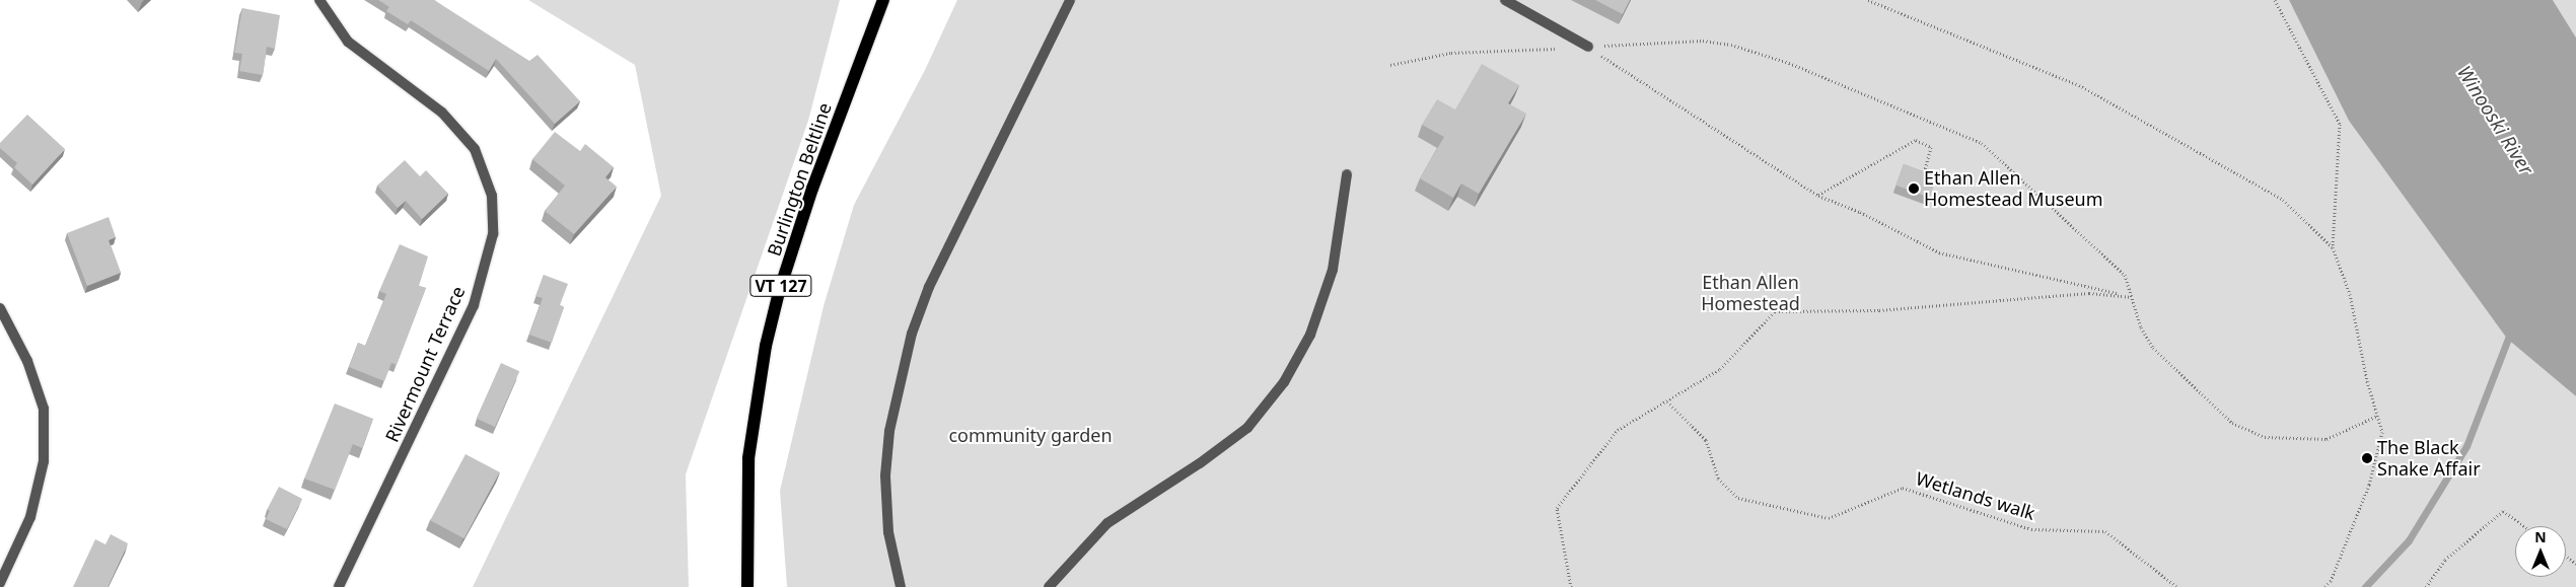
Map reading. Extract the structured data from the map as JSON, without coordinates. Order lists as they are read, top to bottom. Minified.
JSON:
{"streets":{"main road":["Burlington Beltline","VT 127"],"street":["Rivermount Terrace"],"path":["Wetlands walk"]},"water":["Winooski River"],"parks":["Ethan Allen Homestead","community garden"],"places":["Ethan Allen Homestead Museum","The Black Snake Affair"],"north":"top"}
